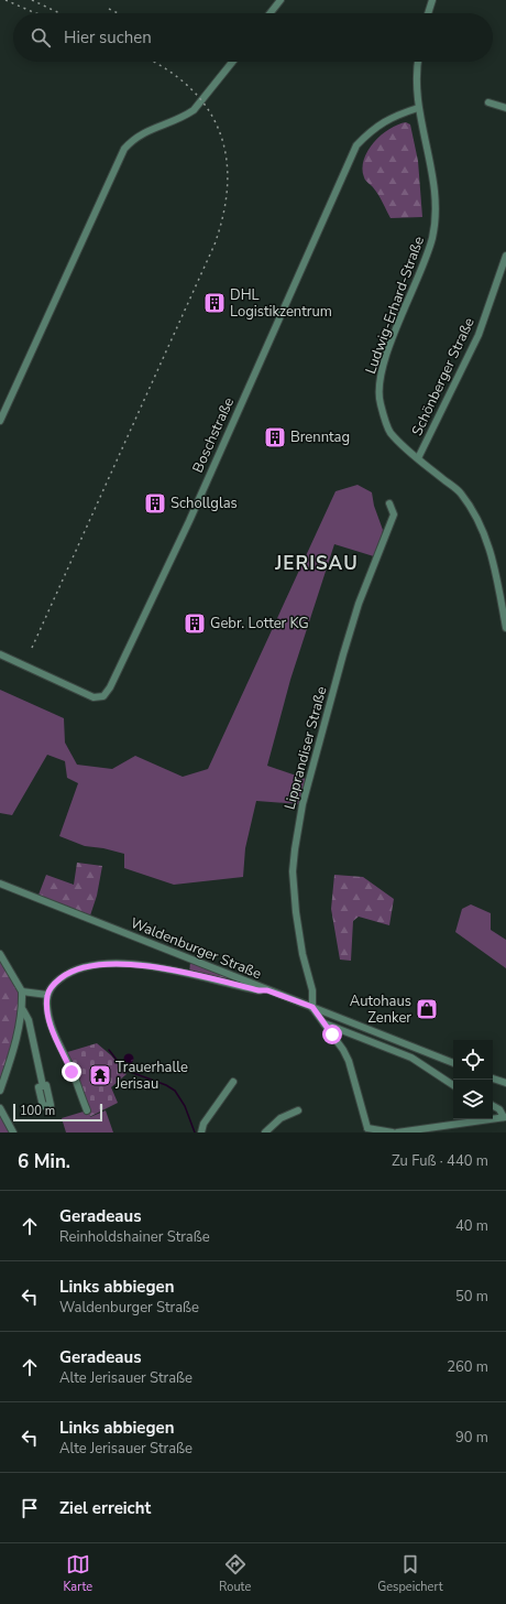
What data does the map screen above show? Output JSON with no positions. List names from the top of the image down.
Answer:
{
  "streets": {
    "street": [
      "Ludwig-Erhard-Straße",
      "Schönberger Straße",
      "Boschstraße",
      "Lipprandiser Straße",
      "Waldenburger Straße"
    ]
  },
  "crossings": [
    ["Ludwig-Erhard-Straße", "Schönberger Straße"],
    ["Ludwig-Erhard-Straße", "Boschstraße"],
    ["Lipprandiser Straße", "Waldenburger Straße"]
  ],
  "districts": ["JERISAU"],
  "places": {
    "building": [
      "DHL Logistikzentrum",
      "Brenntag",
      "Schollglas",
      "Gebr. Lotter KG"
    ],
    "shop": ["Autohaus Zenker"],
    "temple": ["Trauerhalle Jerisau"]
  },
  "scale_bar": "100 m",
  "page": {
    "search": "Hier suchen",
    "scale": "100 m",
    "heading": ["6 Min.", "Zu Fuß · 440 m"],
    "list": [
      ["Geradeaus", "Reinholdshainer Straße", "40 m"],
      ["Links abbiegen", "Waldenburger Straße", "50 m"],
      ["Geradeaus", "Alte Jerisauer Straße", "260 m"],
      ["Links abbiegen", "Alte Jerisauer Straße", "90 m"],
      "Ziel erreicht"
    ],
    "nav": ["Karte", "Route", "Gespeichert"]
  }
}
